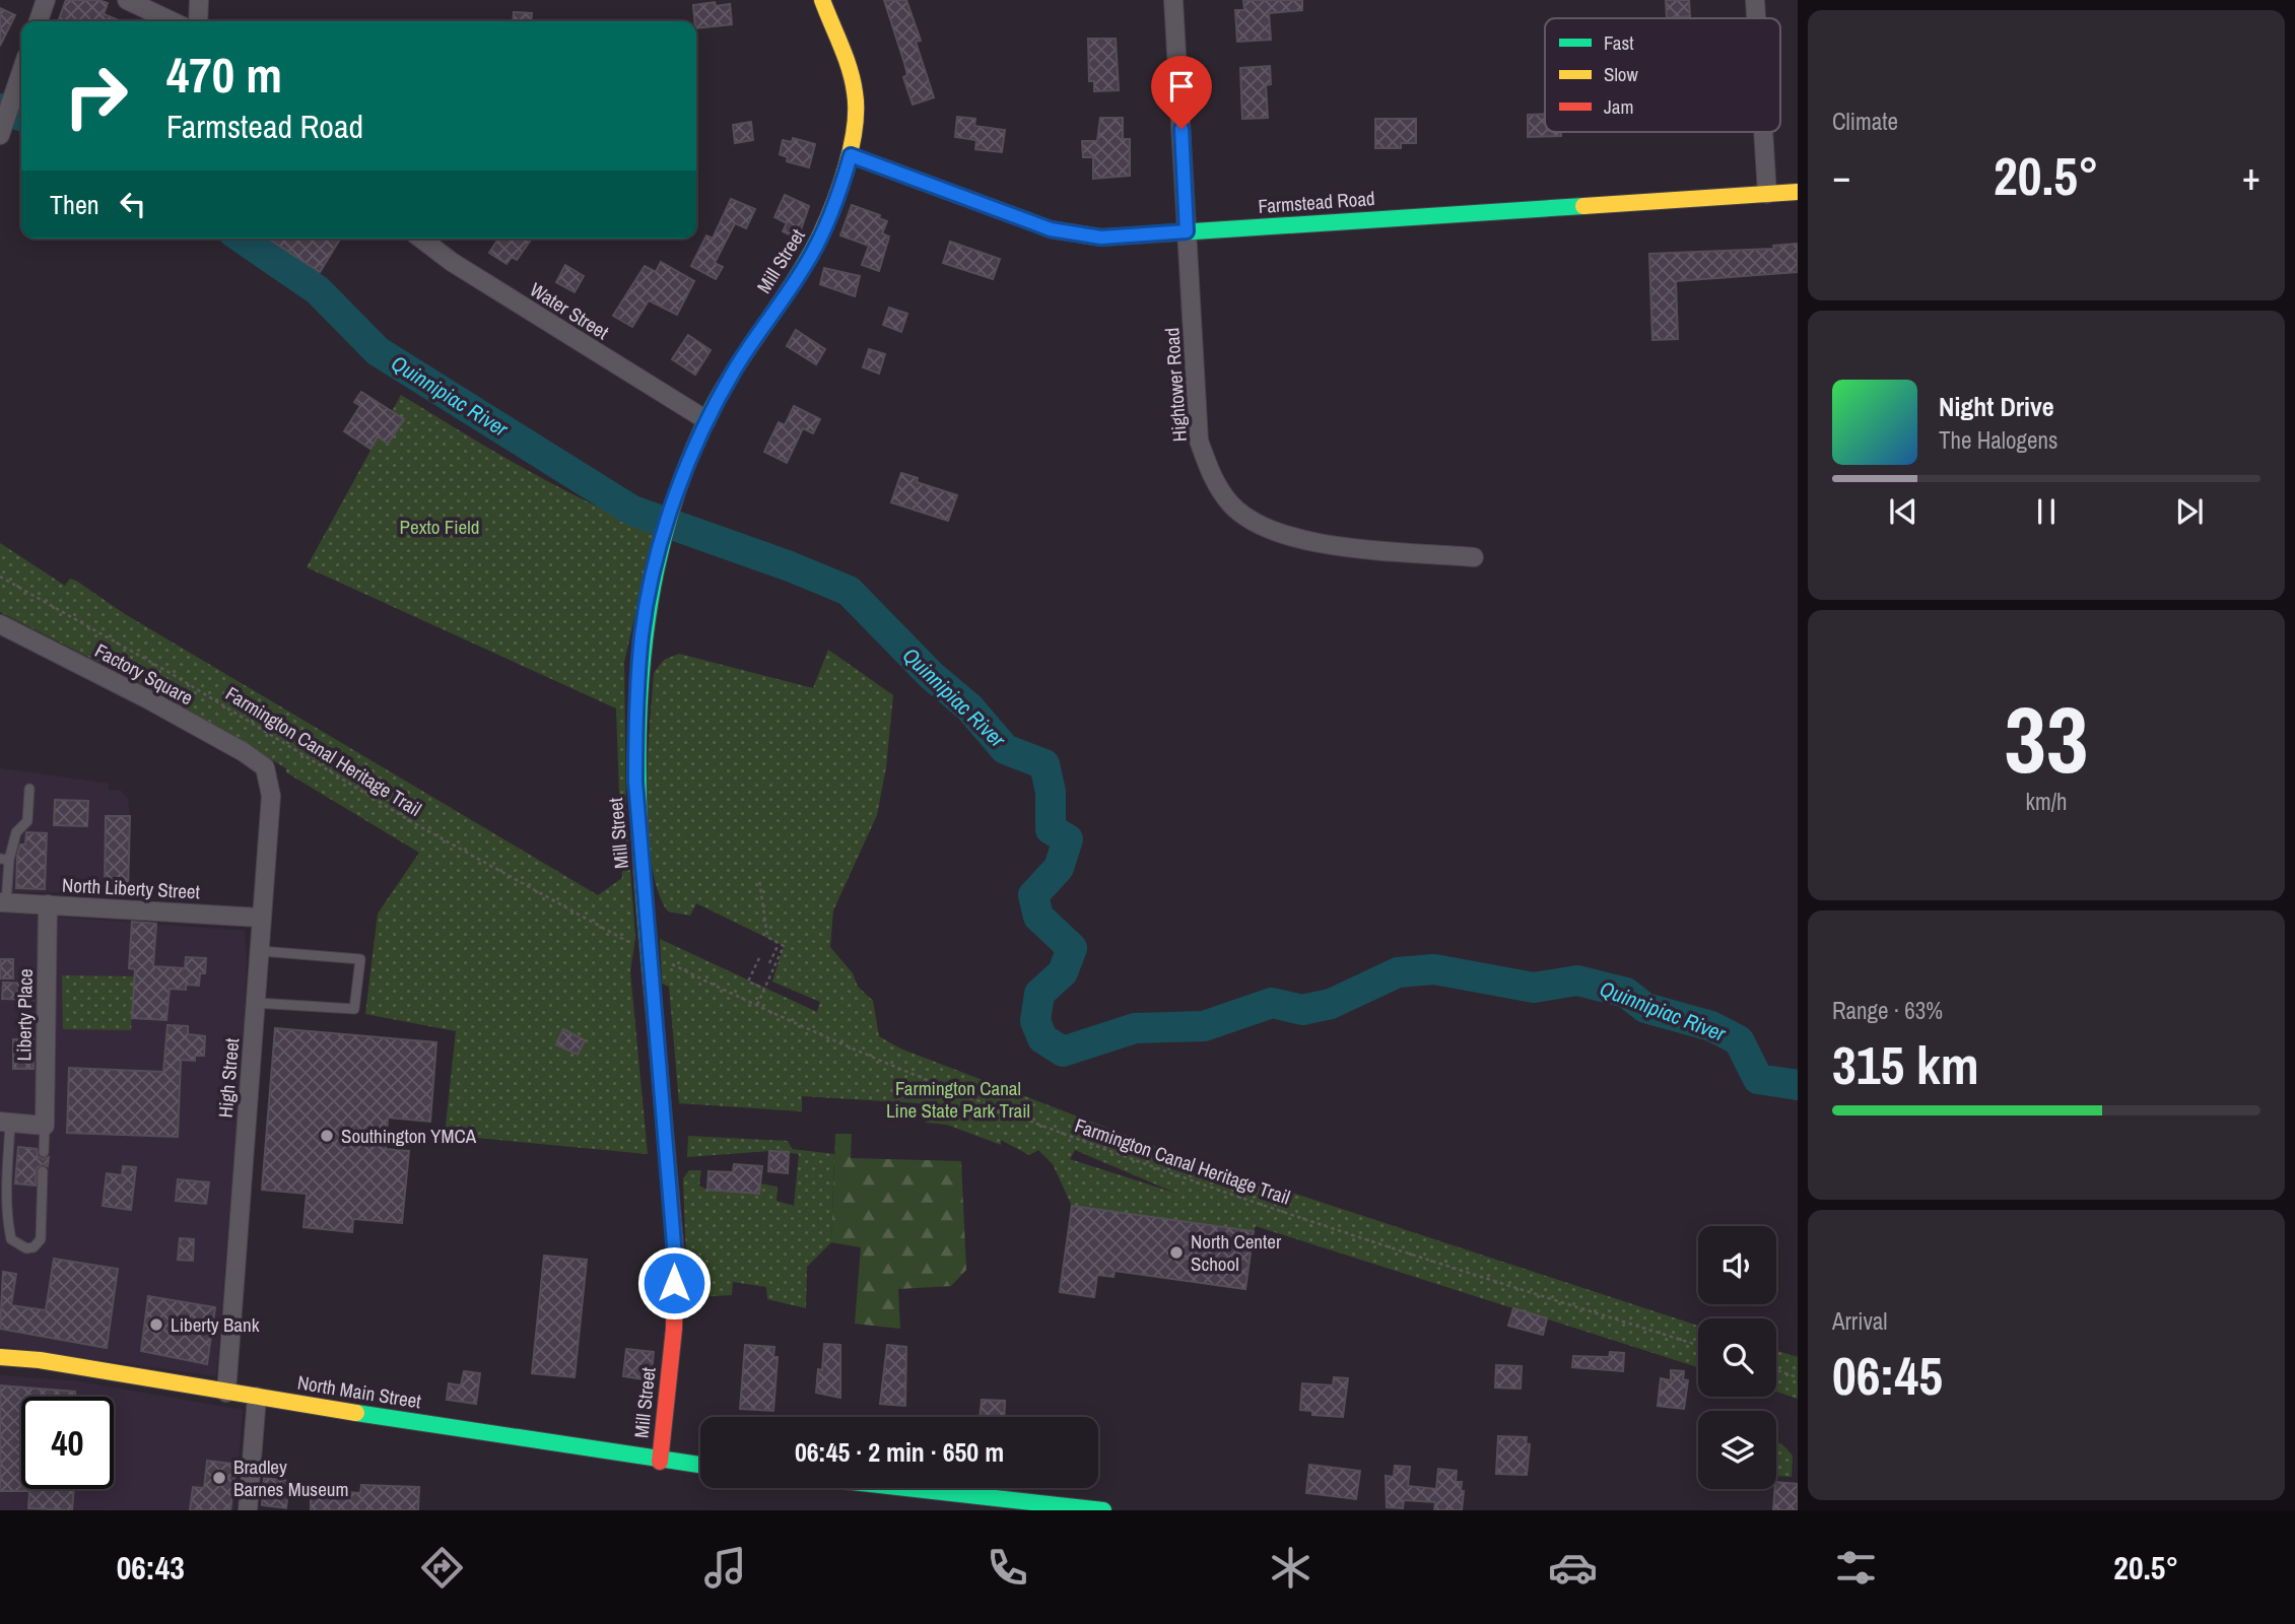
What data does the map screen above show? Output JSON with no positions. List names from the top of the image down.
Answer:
{
  "streets": {
    "main road": ["Farmstead Road", "Mill Street", "North Main Street"],
    "street": [
      "Water Street",
      "Hightower Road",
      "Factory Square",
      "North Liberty Street",
      "Liberty Place",
      "High Street"
    ],
    "path": ["Farmington Canal Heritage Trail"]
  },
  "crossings": [
    ["Farmstead Road", "Mill Street"],
    ["Farmstead Road", "Hightower Road"],
    ["Mill Street", "Water Street"],
    ["Mill Street", "North Main Street"],
    ["Factory Square", "High Street"],
    ["North Liberty Street", "Liberty Place"],
    ["North Liberty Street", "High Street"],
    ["High Street", "North Main Street"]
  ],
  "water": ["Quinnipiac River"],
  "parks": ["Pexto Field", "Farmington Canal Line State Park Trail"],
  "places": [
    "Southington YMCA",
    "North Center School",
    "Liberty Bank",
    "Bradley Barnes Museum"
  ],
  "legend": ["Fast", "Slow", "Jam"],
  "page": {
    "tile": [
      "Climate",
      ["33", "km/h"],
      ["Range · 63%", "315 km"],
      ["Arrival", "06:45"]
    ],
    "turn": ["470 m", "Farmstead Road"],
    "heat": ["−", "20.5°", "+"],
    "then": "Then",
    "song": ["Night Drive", "The Halogens"],
    "limit": "40",
    "trip": "06:45 · 2 min · 650 m",
    "tabs": ["06:43", "20.5°"]
  }
}
